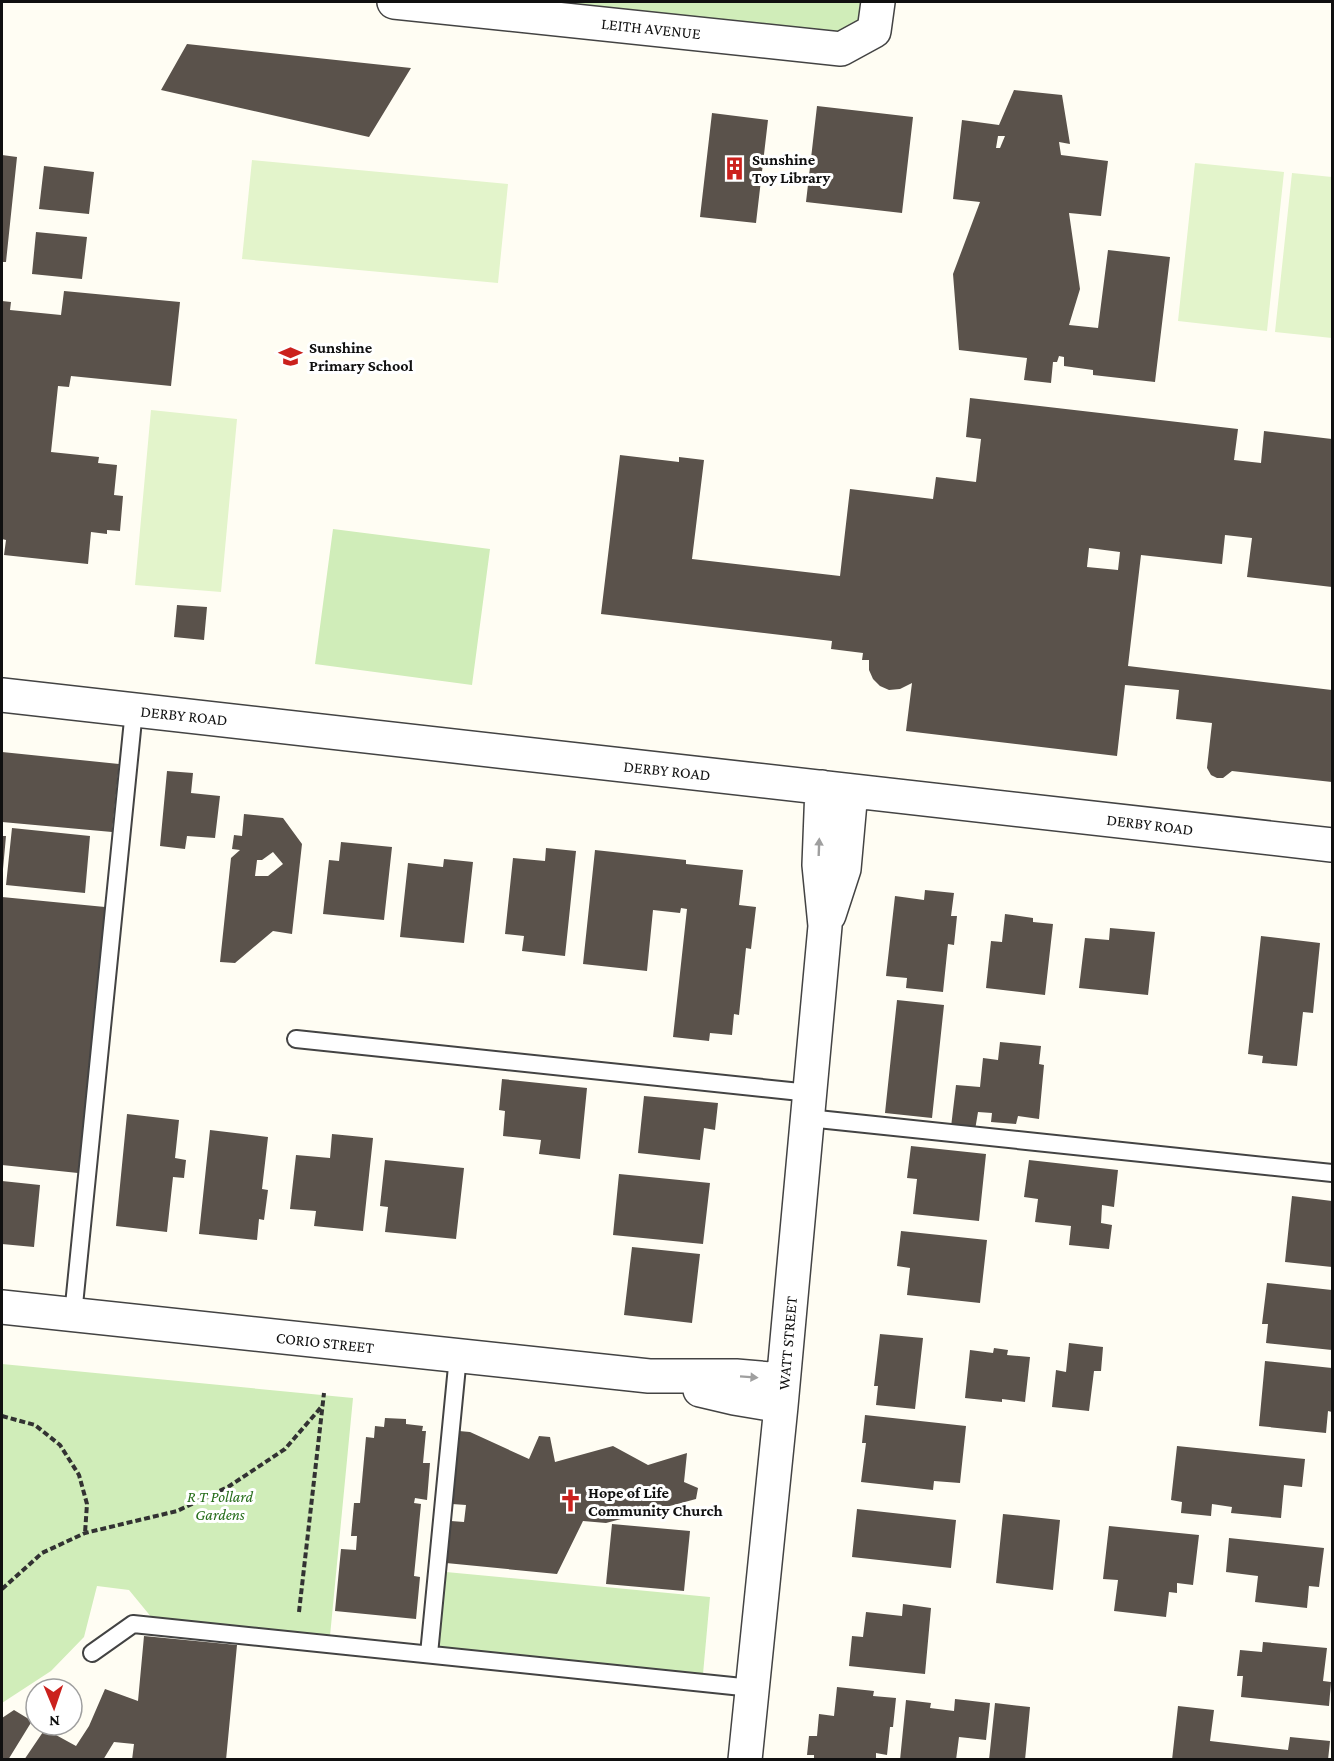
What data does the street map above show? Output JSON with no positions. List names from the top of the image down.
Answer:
{
  "streets": {
    "street": [
      "LEITH AVENUE",
      "DERBY ROAD",
      "CORIO STREET",
      "WATT STREET"
    ]
  },
  "crossings": [
    ["DERBY ROAD", "WATT STREET"],
    ["CORIO STREET", "WATT STREET"]
  ],
  "parks": ["R T Pollard Gardens"],
  "places": {
    "building": ["Sunshine Toy Library"],
    "school or university": ["Sunshine Primary School"],
    "church": ["Hope of Life Community Church"]
  },
  "north": "bottom"
}
